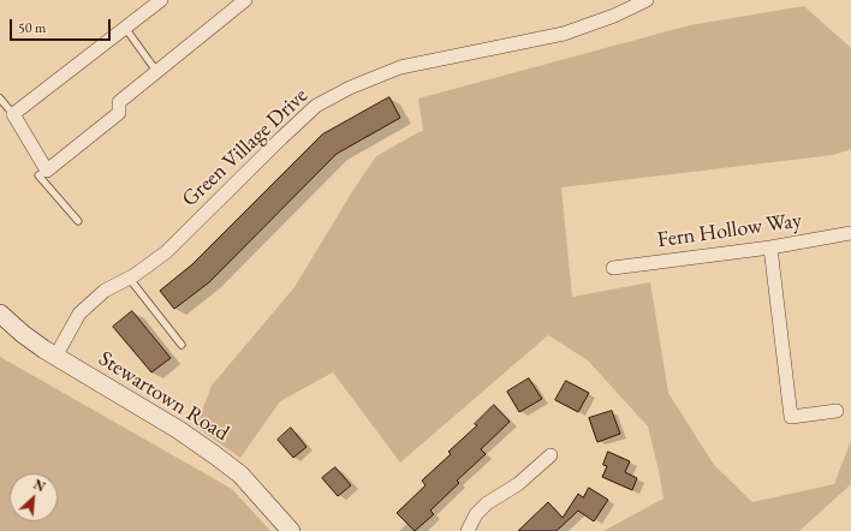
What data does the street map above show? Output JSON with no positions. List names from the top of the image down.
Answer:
{
  "streets": {
    "street": ["Green Village Drive", "Fern Hollow Way", "Stewartown Road"]
  },
  "crossings": [
    ["Green Village Drive", "Stewartown Road"]
  ],
  "scale_bar": "50 m",
  "north": "top right"
}
